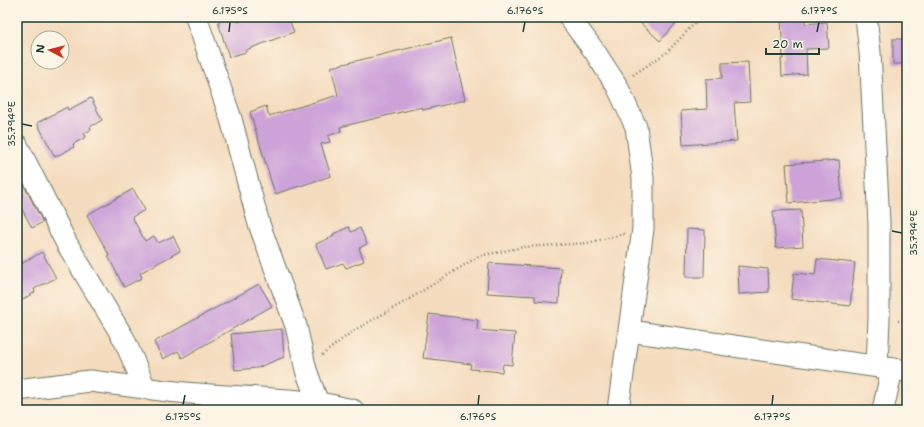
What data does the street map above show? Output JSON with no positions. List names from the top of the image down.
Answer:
{
  "scale_bar": "20 m",
  "north": "left",
  "coordinates": [
    "6.175°S",
    "6.176°S",
    "6.177°S",
    "35.794°E"
  ]
}
